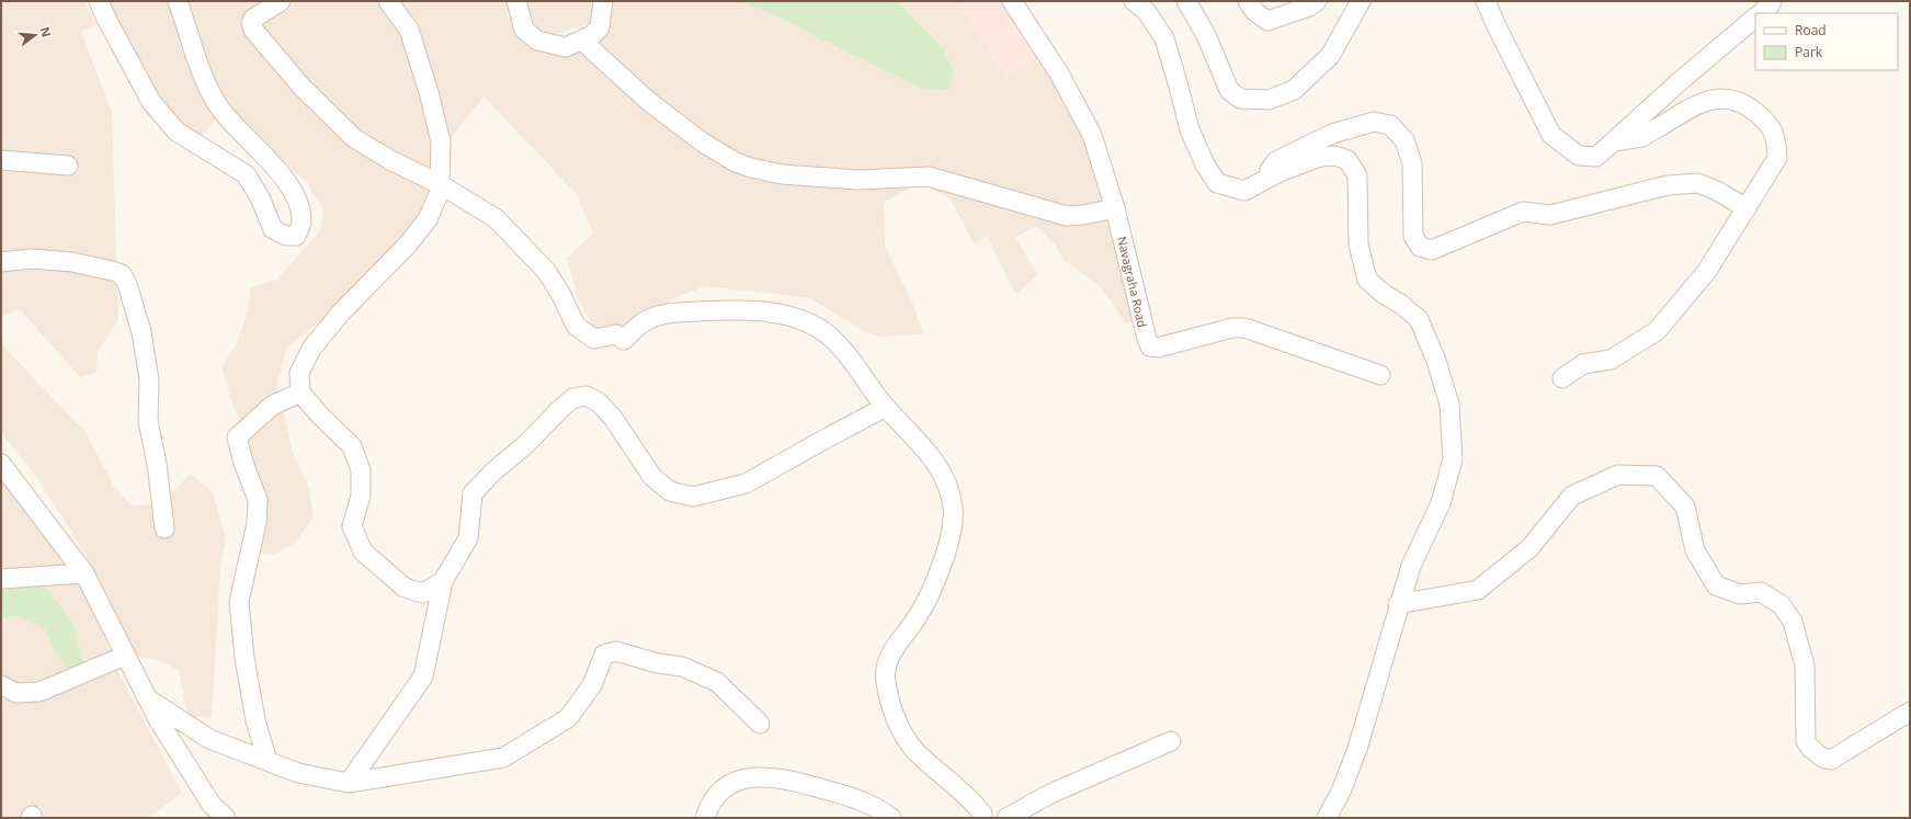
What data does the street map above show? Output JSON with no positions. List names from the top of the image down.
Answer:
{
  "streets": {
    "street": ["Navagraha Road"]
  },
  "legend": ["Road", "Park"],
  "north": "right"
}
